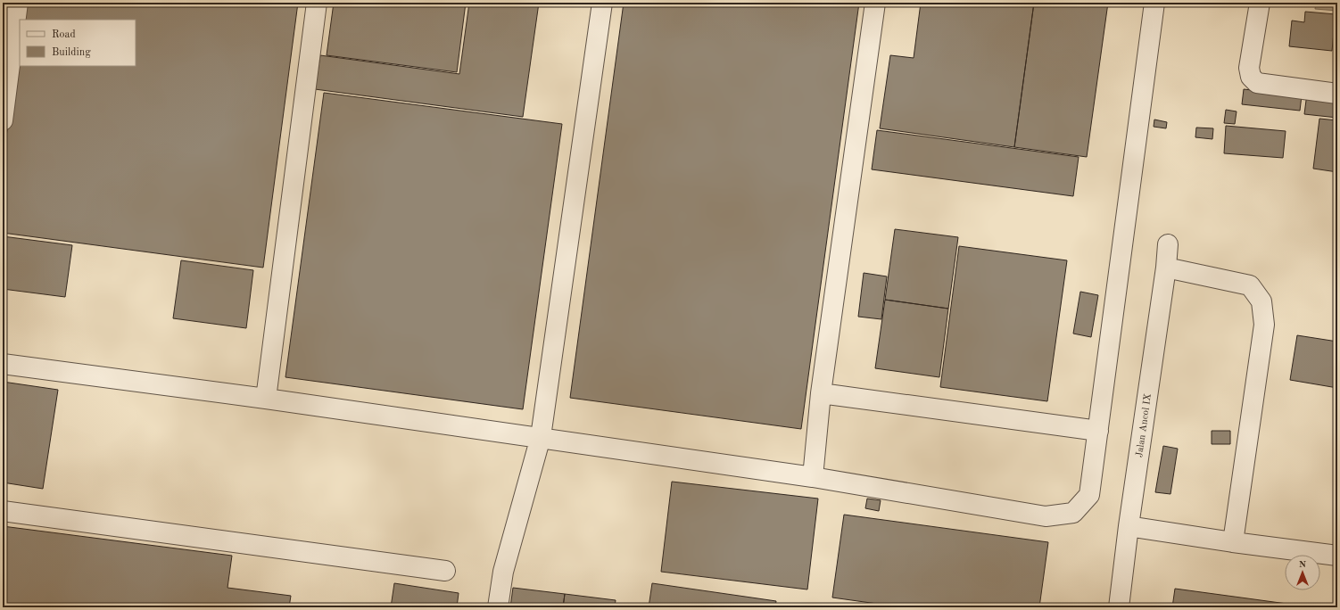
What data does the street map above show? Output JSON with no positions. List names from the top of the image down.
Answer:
{
  "streets": {
    "street": ["Jalan Ancol IX"]
  },
  "legend": ["Road", "Building"],
  "north": "top"
}
